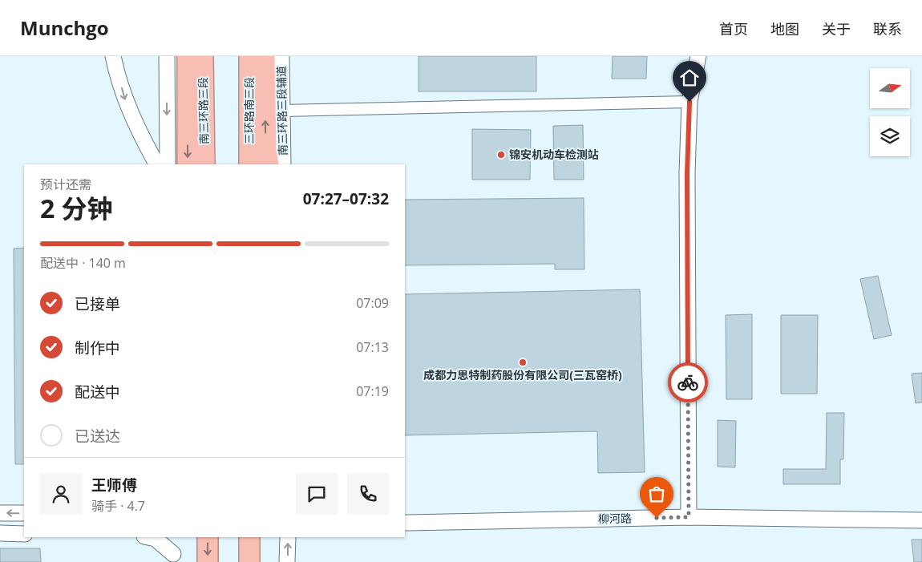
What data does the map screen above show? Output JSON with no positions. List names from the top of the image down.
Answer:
{
  "streets": {
    "highway": ["南三环路三段", "三环路南三段"],
    "main road": ["南三环路三段辅道", "柳河路"]
  },
  "places": ["锦安机动车检测站", "成都力思特制药股份有限公司(三瓦窑桥)"],
  "north": "right",
  "page": {
    "header": "Munchgo",
    "nav": [
      "首页",
      "地图",
      "关于",
      "联系"
    ],
    "heading": ["2 分钟", "预计还需", "07:27–07:32"],
    "panel": ["王师傅", "骑手 · 4.7"],
    "bar": "配送中 · 140 m",
    "list": [
      ["已接单", "07:09"],
      ["制作中", "07:13"],
      ["配送中", "07:19"],
      "已送达"
    ]
  }
}
